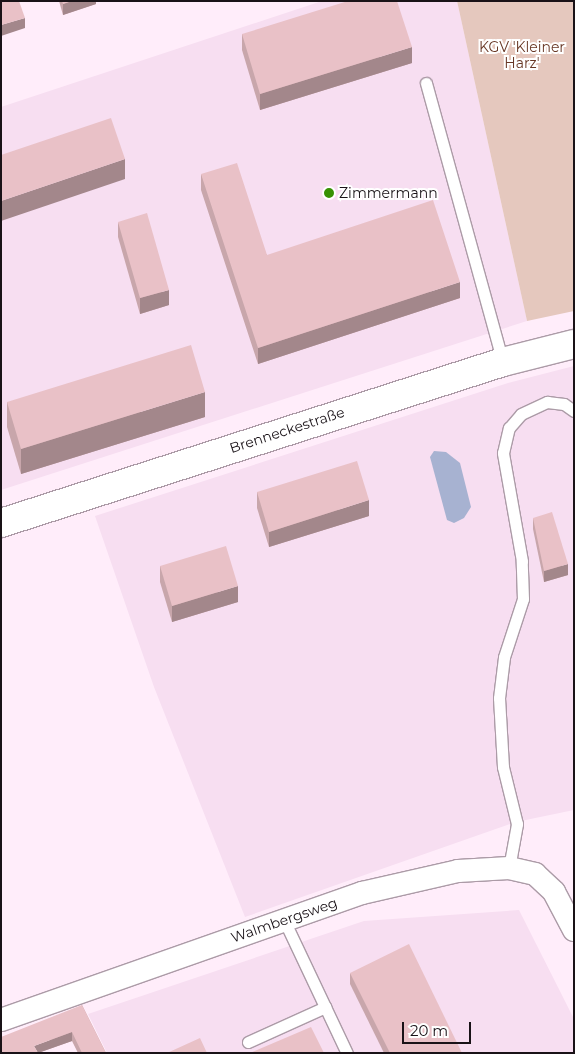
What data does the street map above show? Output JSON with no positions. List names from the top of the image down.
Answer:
{
  "streets": {
    "main road": ["Brenneckestraße"],
    "street": ["Walmbergsweg"]
  },
  "parks": ["KGV 'Kleiner Harz'"],
  "places": ["Zimmermann"],
  "scale_bar": "20 m"
}
